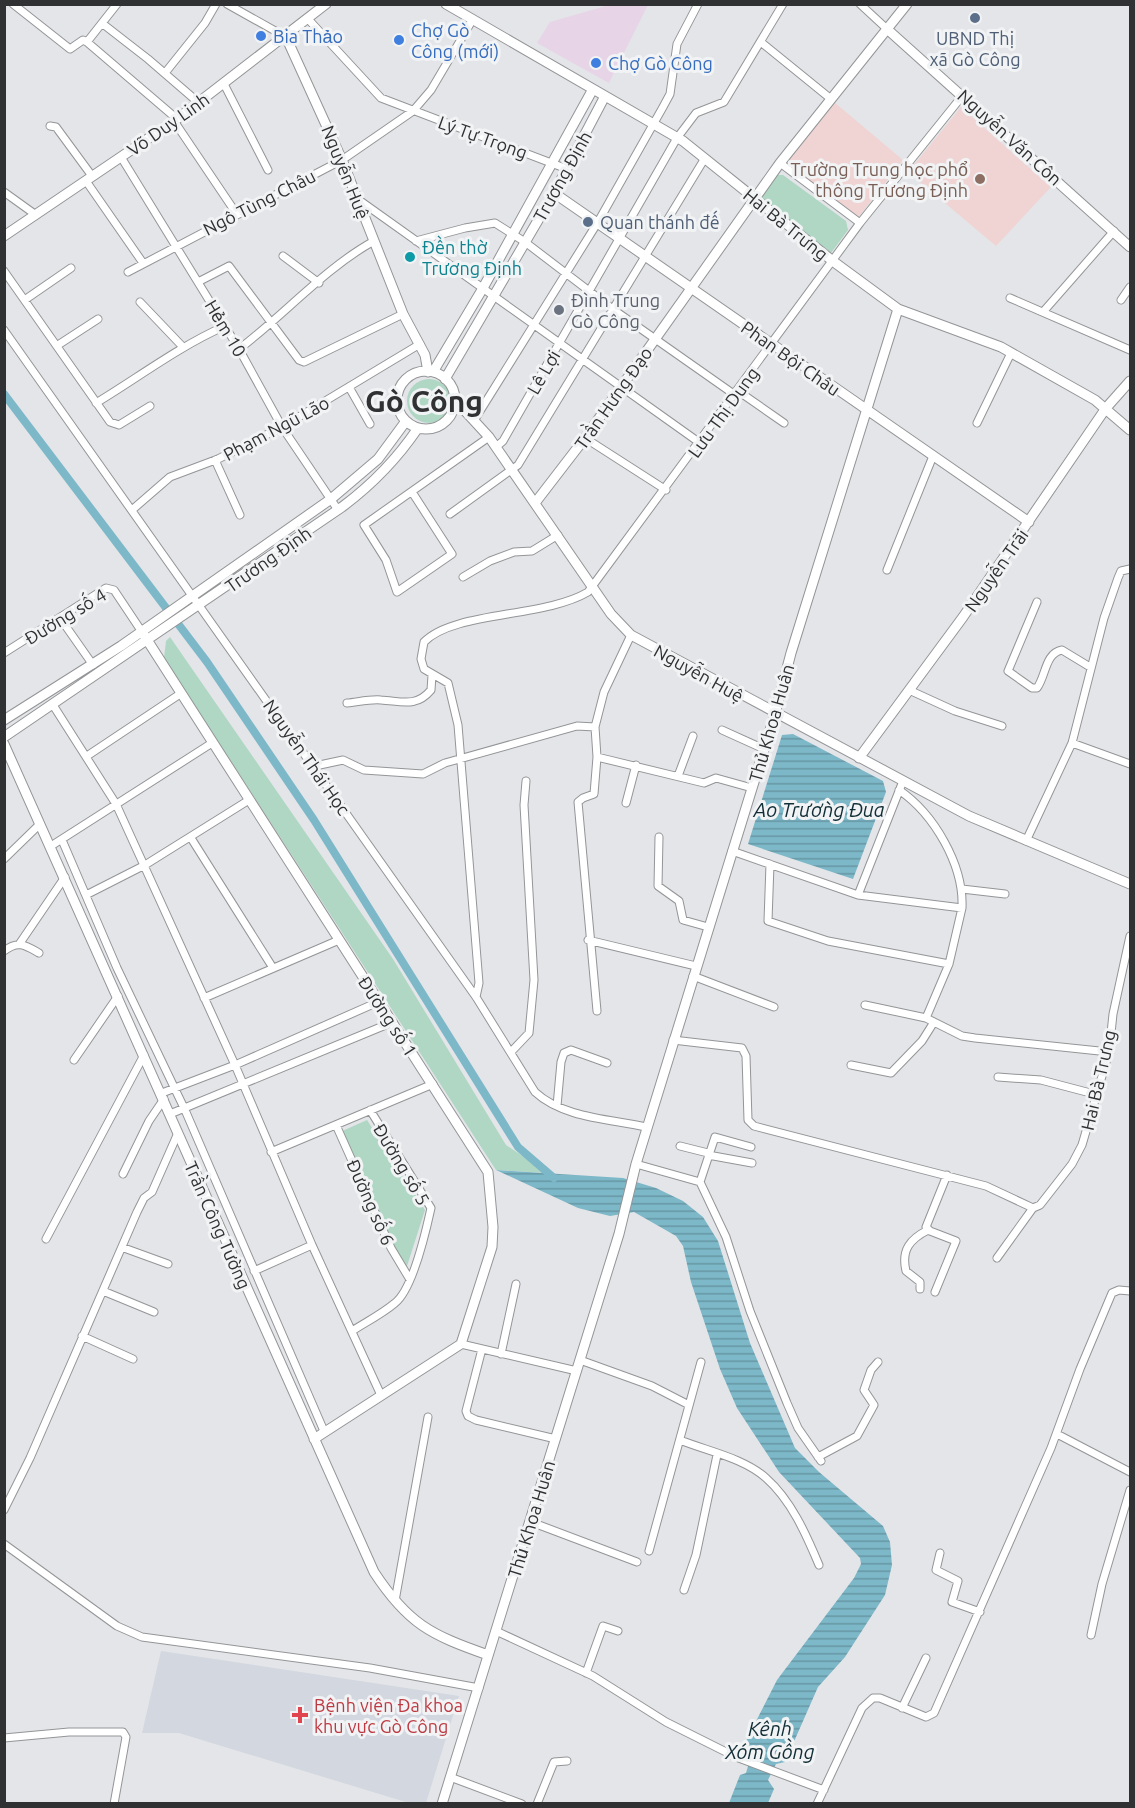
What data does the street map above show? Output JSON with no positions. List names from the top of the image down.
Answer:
{
  "streets": {
    "main road": [
      "Võ Duy Linh",
      "Nguyễn Văn Côn",
      "Nguyễn Huệ",
      "Trương Định",
      "Hai Bà Trưng",
      "Phan Bội Châu",
      "Trần Hưng Đạo",
      "Nguyễn Trãi",
      "Thủ Khoa Huân",
      "Đường số 1",
      "Trần Công Tường"
    ],
    "street": [
      "Lý Tự Trọng",
      "Ngô Tùng Châu",
      "Hẻm 10",
      "Lê Lợi",
      "Lưu Thị Dung",
      "Phạm Ngũ Lão",
      "Đường số 4",
      "Nguyễn Thái Học",
      "Đường số 5",
      "Đường số 6"
    ]
  },
  "crossings": [
    ["Võ Duy Linh", "Lý Tự Trọng"],
    ["Võ Duy Linh", "Nguyễn Huệ"],
    ["Võ Duy Linh", "Hẻm 10"],
    ["Lý Tự Trọng", "Nguyễn Huệ"],
    ["Lý Tự Trọng", "Trương Định"],
    ["Lý Tự Trọng", "Ngô Tùng Châu"],
    ["Lý Tự Trọng", "Hai Bà Trưng"],
    ["Nguyễn Văn Côn", "Trần Hưng Đạo"],
    ["Nguyễn Văn Côn", "Lưu Thị Dung"],
    ["Nguyễn Huệ", "Trương Định"],
    ["Nguyễn Huệ", "Ngô Tùng Châu"],
    ["Nguyễn Huệ", "Lê Lợi"],
    ["Nguyễn Huệ", "Trần Hưng Đạo"],
    ["Nguyễn Huệ", "Lưu Thị Dung"],
    ["Nguyễn Huệ", "Phạm Ngũ Lão"],
    ["Nguyễn Huệ", "Nguyễn Trãi"],
    ["Nguyễn Huệ", "Thủ Khoa Huân"],
    ["Trương Định", "Hai Bà Trưng"],
    ["Trương Định", "Hẻm 10"],
    ["Trương Định", "Phan Bội Châu"],
    ["Trương Định", "Đường số 4"],
    ["Trương Định", "Nguyễn Thái Học"],
    ["Trương Định", "Đường số 1"],
    ["Ngô Tùng Châu", "Hẻm 10"],
    ["Hai Bà Trưng", "Lê Lợi"],
    ["Hai Bà Trưng", "Trần Hưng Đạo"],
    ["Hai Bà Trưng", "Lưu Thị Dung"],
    ["Hai Bà Trưng", "Nguyễn Trãi"],
    ["Hai Bà Trưng", "Thủ Khoa Huân"],
    ["Hẻm 10", "Phạm Ngũ Lão"],
    ["Phan Bội Châu", "Lê Lợi"],
    ["Phan Bội Châu", "Trần Hưng Đạo"],
    ["Phan Bội Châu", "Lưu Thị Dung"],
    ["Phan Bội Châu", "Nguyễn Trãi"],
    ["Phan Bội Châu", "Thủ Khoa Huân"],
    ["Phạm Ngũ Lão", "Nguyễn Thái Học"],
    ["Đường số 4", "Đường số 1"],
    ["Thủ Khoa Huân", "Nguyễn Thái Học"],
    ["Thủ Khoa Huân", "Trần Công Tường"],
    ["Đường số 5", "Đường số 6"]
  ],
  "districts": ["Gò Công"],
  "water": ["Ao Trường Đua", "Kênh Xóm Gồng"],
  "places": {
    "other": [
      "UBND Thị xã Gò Công",
      "Bia Thảo",
      "Chợ Gò Công (mới)",
      "Chợ Gò Công",
      "Trường Trung học phổ thông Trương Định",
      "Quan thánh đế",
      "Đền thờ Trương Định",
      "Đình Trung Gò Công"
    ],
    "health": ["Bệnh viện Đa khoa khu vực Gò Công"]
  }
}
